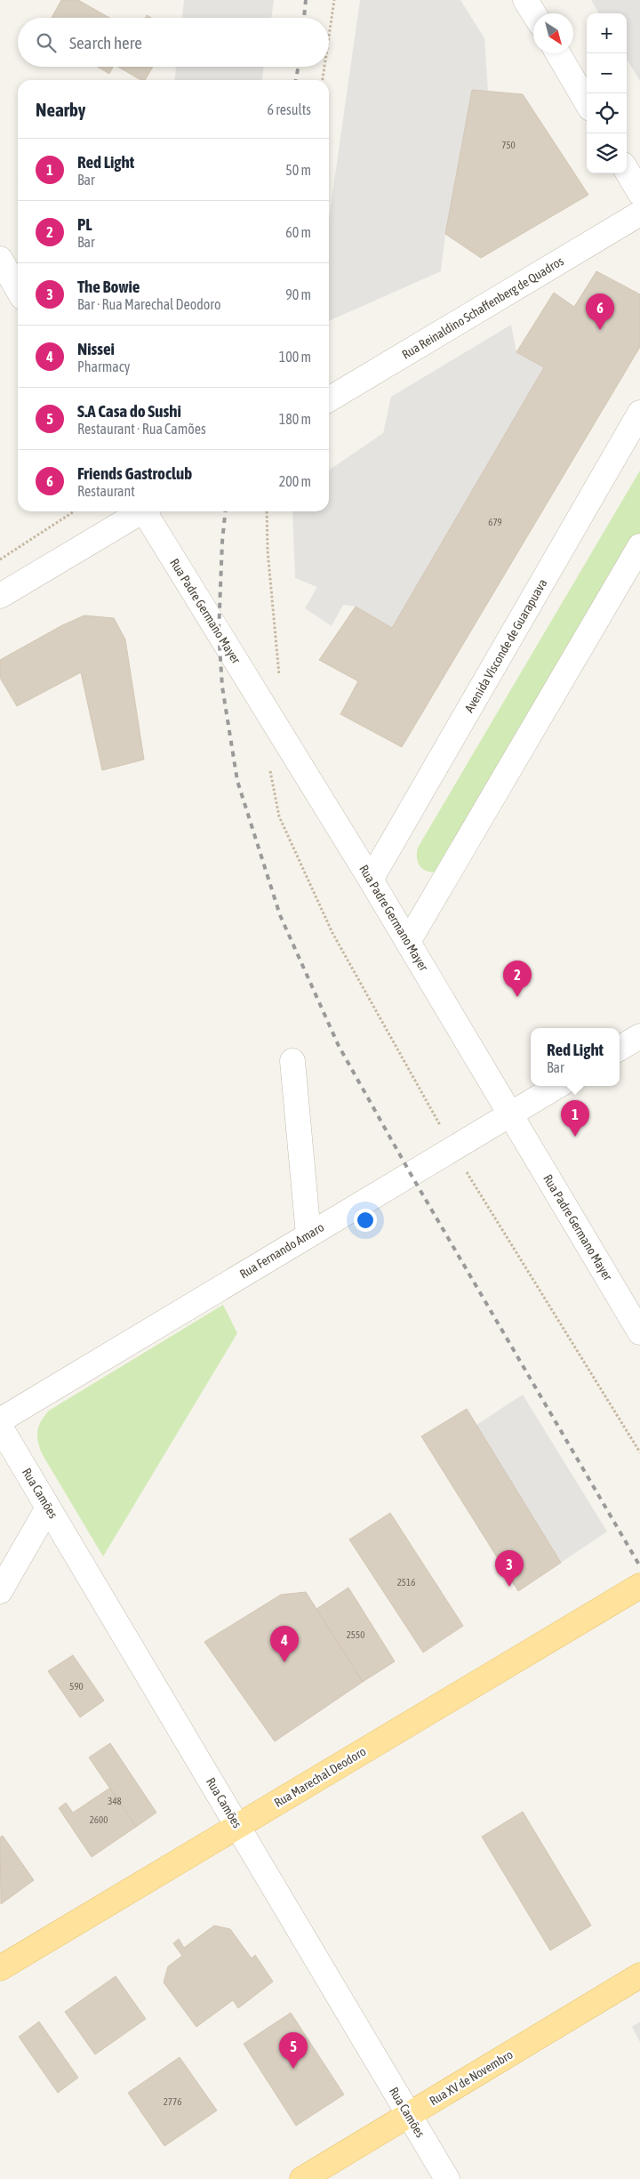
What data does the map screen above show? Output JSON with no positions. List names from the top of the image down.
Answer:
{
  "streets": {
    "main road": ["Rua Marechal Deodoro", "Rua XV de Novembro"],
    "street": [
      "Rua Reinaldino Schaffenberg de Quadros",
      "Rua Padre Germano Mayer",
      "Avenida Visconde de Guarapuava",
      "Rua Fernando Amaro",
      "Rua Camões"
    ]
  },
  "crossings": [
    ["Rua Padre Germano Mayer", "Avenida Visconde de Guarapuava"],
    ["Rua Padre Germano Mayer", "Rua Fernando Amaro"],
    ["Rua Camões", "Rua Marechal Deodoro"],
    ["Rua Camões", "Rua XV de Novembro"]
  ],
  "house_numbers": [
    "750",
    "679",
    "2516",
    "2550",
    "590",
    "348",
    "2600",
    "2776"
  ],
  "north": "bottom right",
  "page": {
    "map_buttons": ["+", "−"],
    "search": "Search here",
    "heading": ["Nearby", "6 results"],
    "list": [
      {
        "mark": "1",
        "name": "Red Light",
        "note": "Bar",
        "value": "50 m"
      },
      {
        "mark": "2",
        "name": "PL",
        "note": "Bar",
        "value": "60 m"
      },
      {
        "mark": "3",
        "name": "The Bowie",
        "note": "Bar · Rua Marechal Deodoro",
        "value": "90 m"
      },
      {
        "mark": "4",
        "name": "Nissei",
        "note": "Pharmacy",
        "value": "100 m"
      },
      {
        "mark": "5",
        "name": "S.A Casa do Sushi",
        "note": "Restaurant · Rua Camões",
        "value": "180 m"
      },
      {
        "mark": "6",
        "name": "Friends Gastroclub",
        "note": "Restaurant",
        "value": "200 m"
      }
    ],
    "pins": [
      "6",
      "2",
      "1",
      "3",
      "4",
      "5"
    ],
    "popup": ["Red Light", "Bar"]
  }
}
